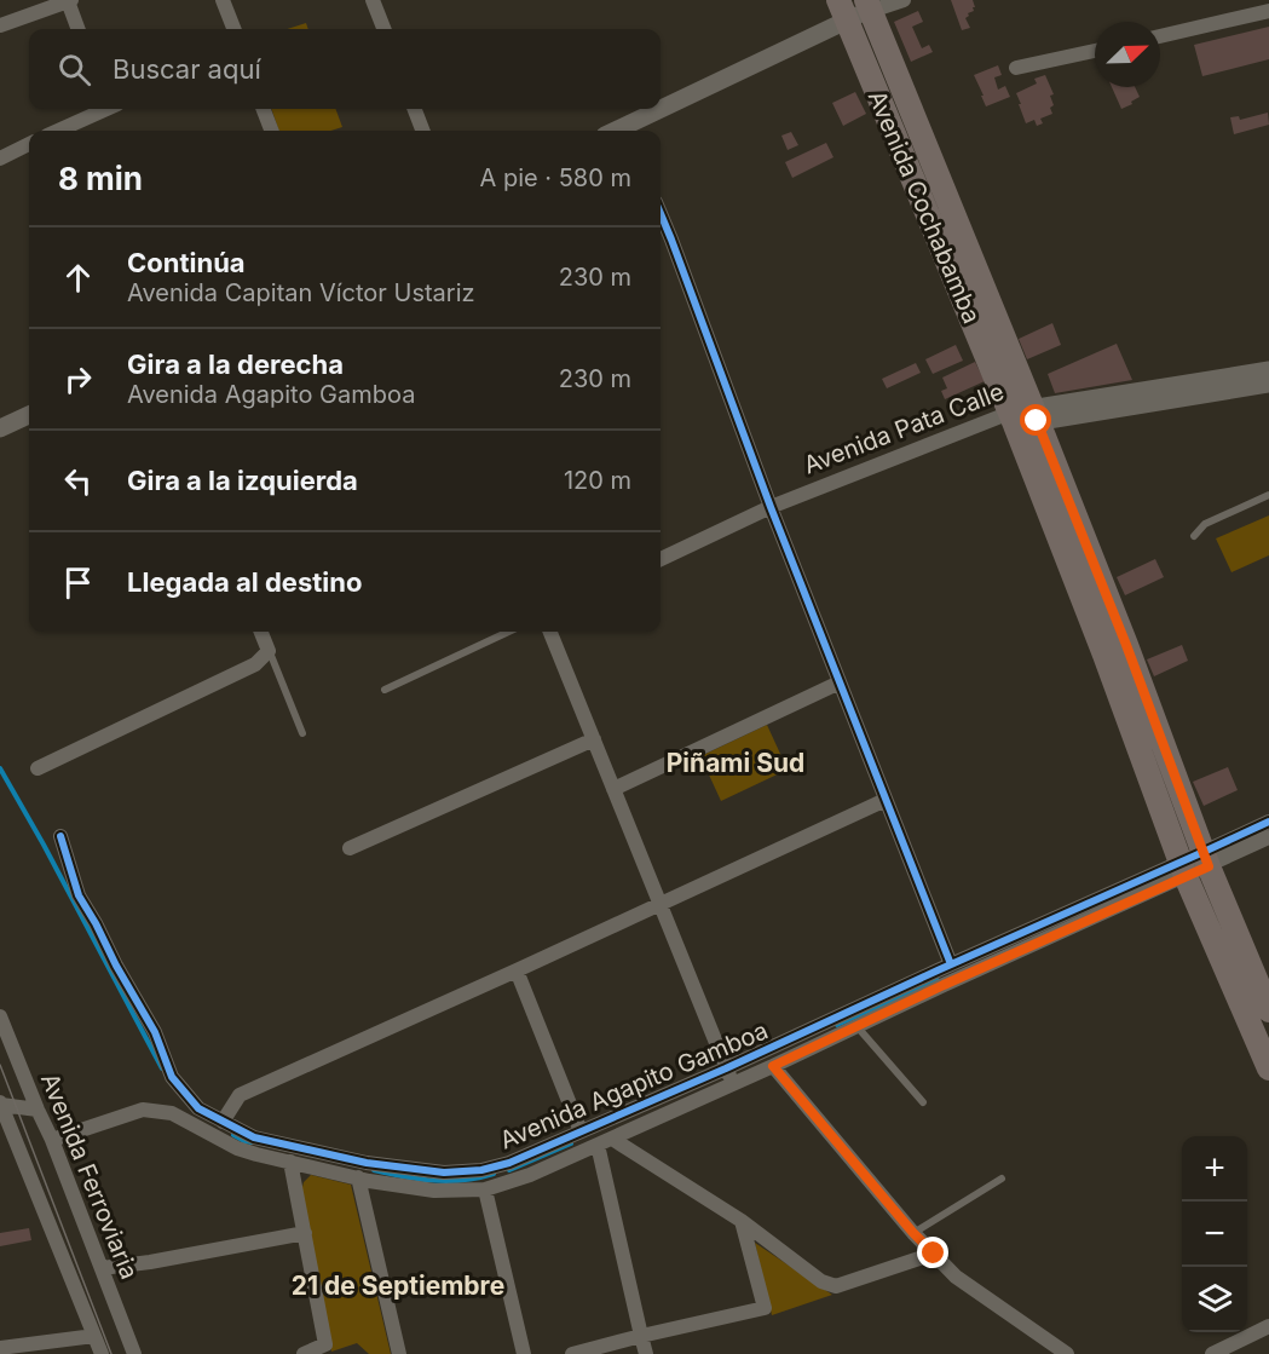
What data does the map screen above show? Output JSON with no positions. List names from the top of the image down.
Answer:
{
  "streets": {
    "main road": ["Avenida Cochabamba"],
    "street": ["Avenida Pata Calle", "Avenida Agapito Gamboa", "Avenida Ferroviaria"]
  },
  "crossings": [
    ["Avenida Cochabamba", "Avenida Pata Calle"],
    ["Avenida Agapito Gamboa", "Avenida Ferroviaria"]
  ],
  "districts": ["Piñami Sud", "21 de Septiembre"],
  "north": "top right",
  "page": {
    "search": "Buscar aquí",
    "heading": ["8 min", "A pie · 580 m"],
    "list": [
      ["Continúa", "Avenida Capitan Víctor Ustariz", "230 m"],
      ["Gira a la derecha", "Avenida Agapito Gamboa", "230 m"],
      ["Gira a la izquierda", "120 m"],
      "Llegada al destino"
    ],
    "map_buttons": ["+", "−"]
  }
}
